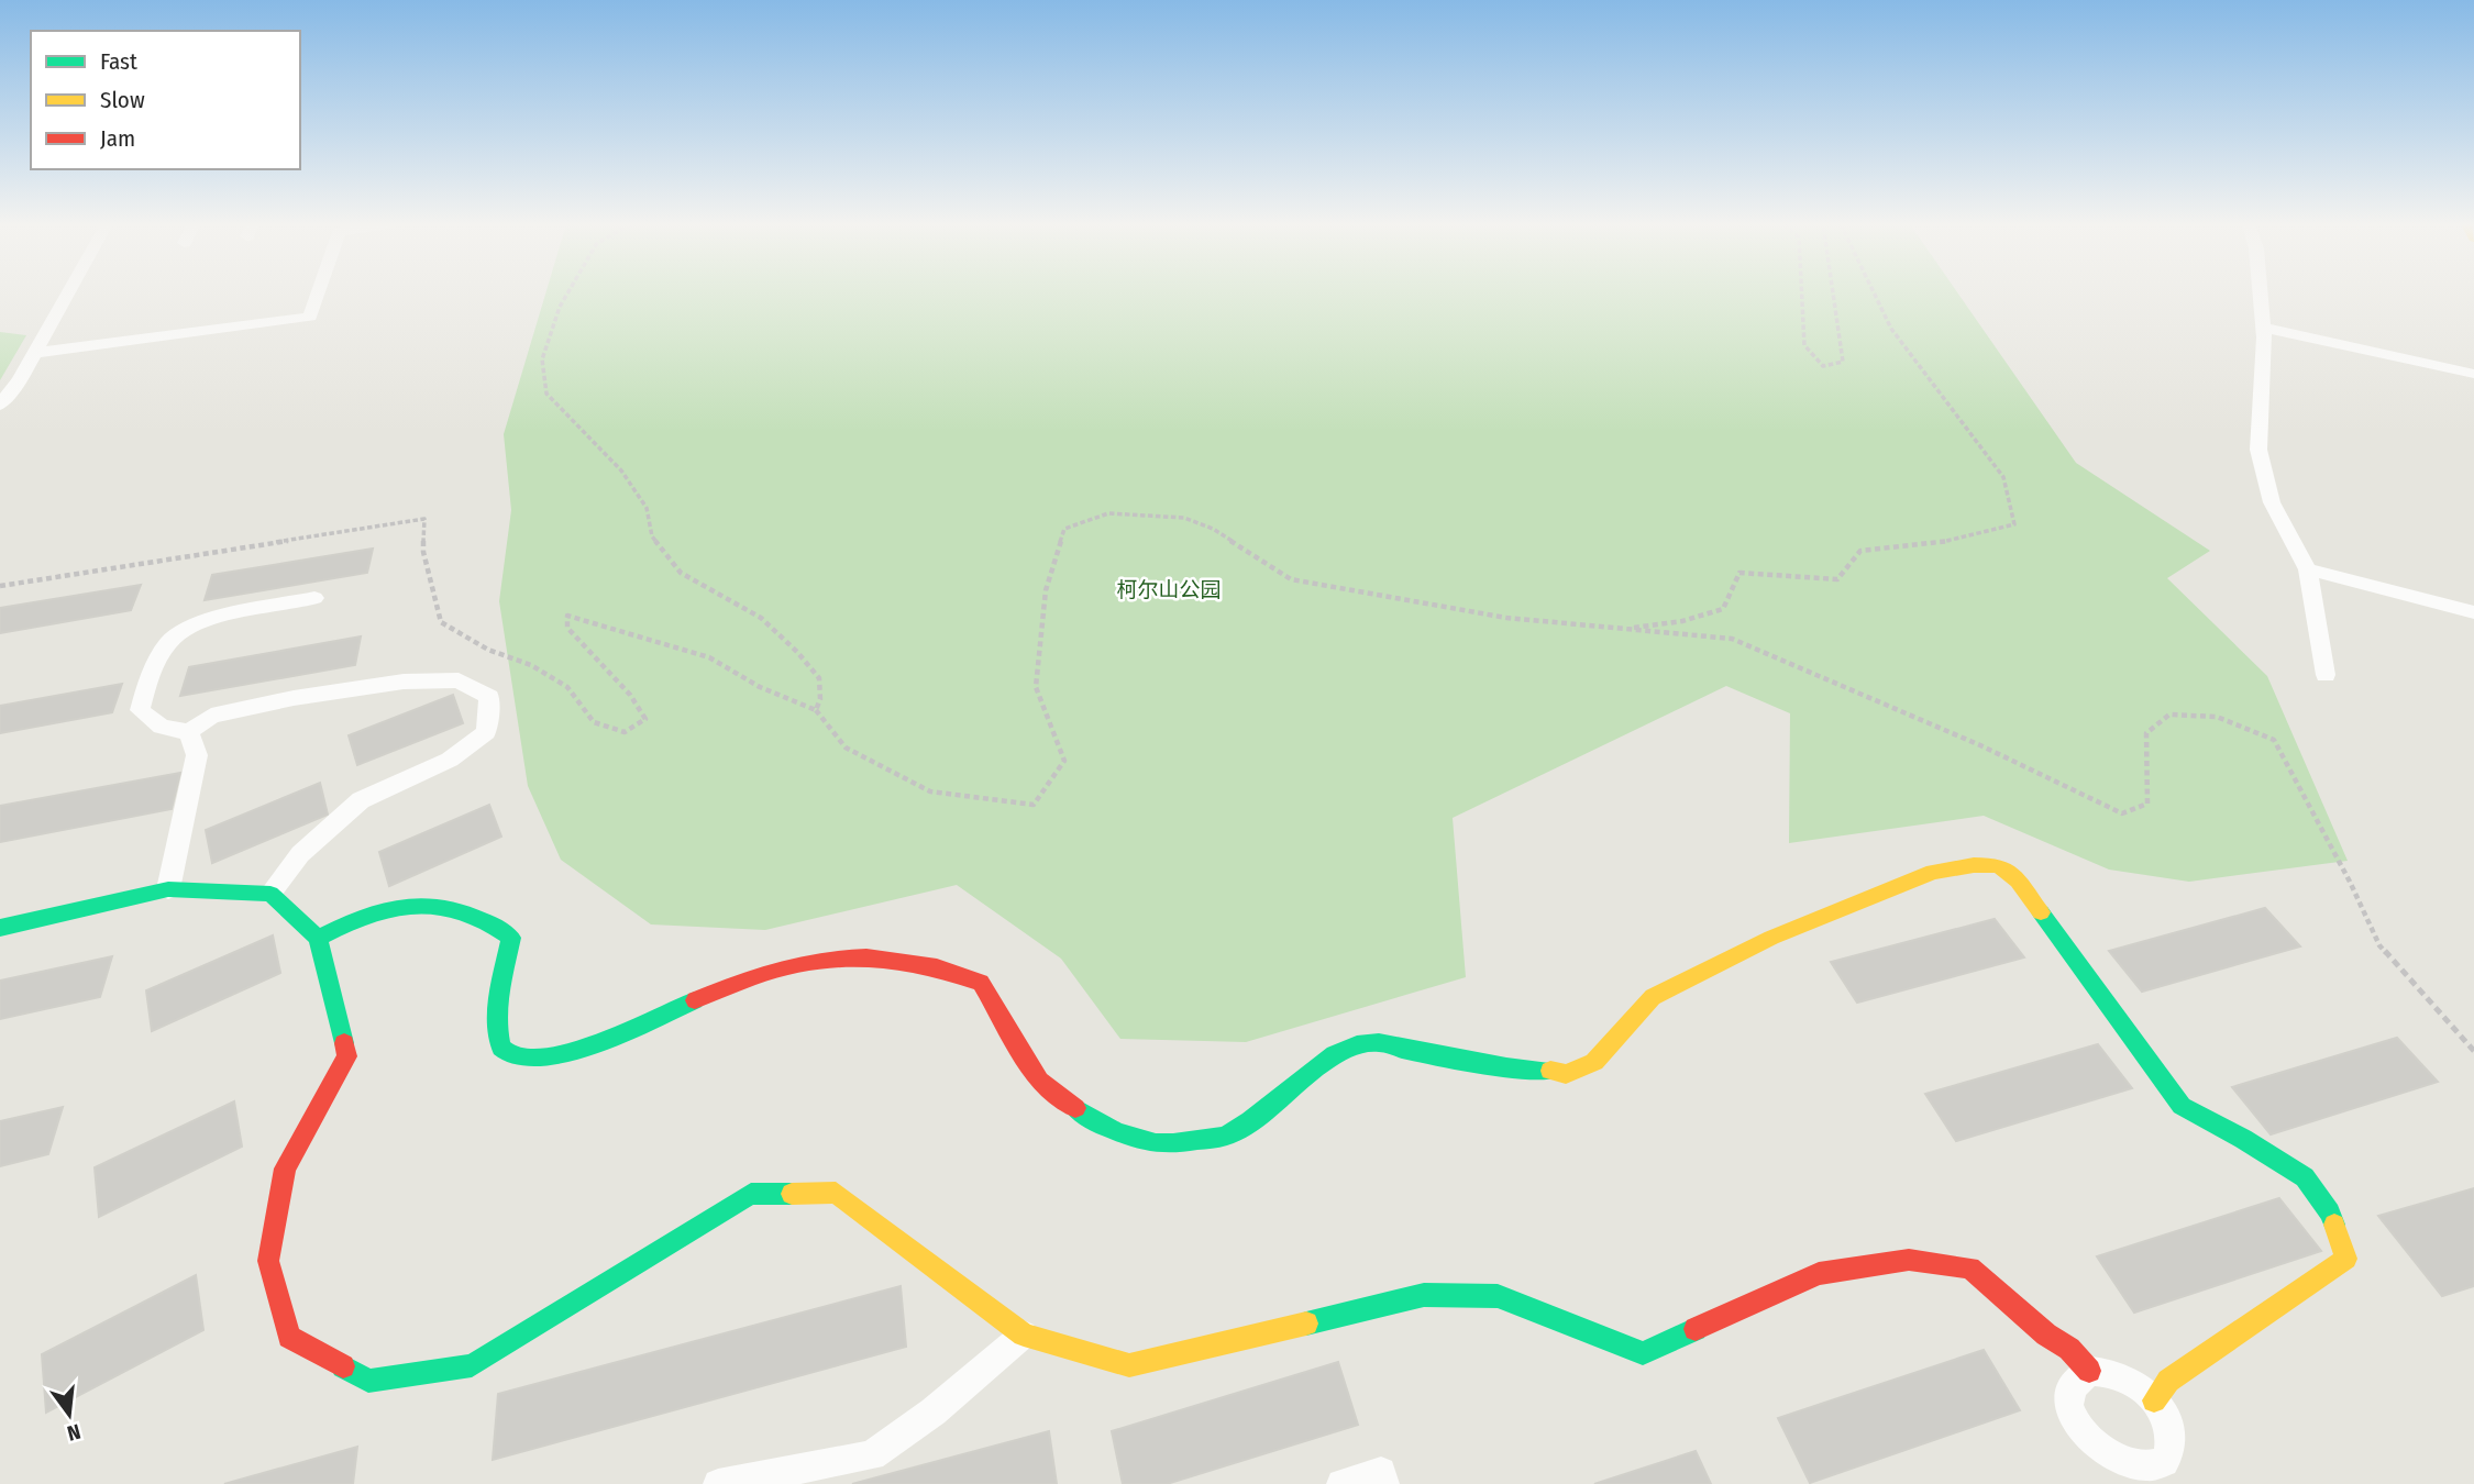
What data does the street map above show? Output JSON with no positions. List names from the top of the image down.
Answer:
{
  "parks": ["柯尔山公园"],
  "legend": ["Fast", "Slow", "Jam"],
  "north": "bottom"
}
